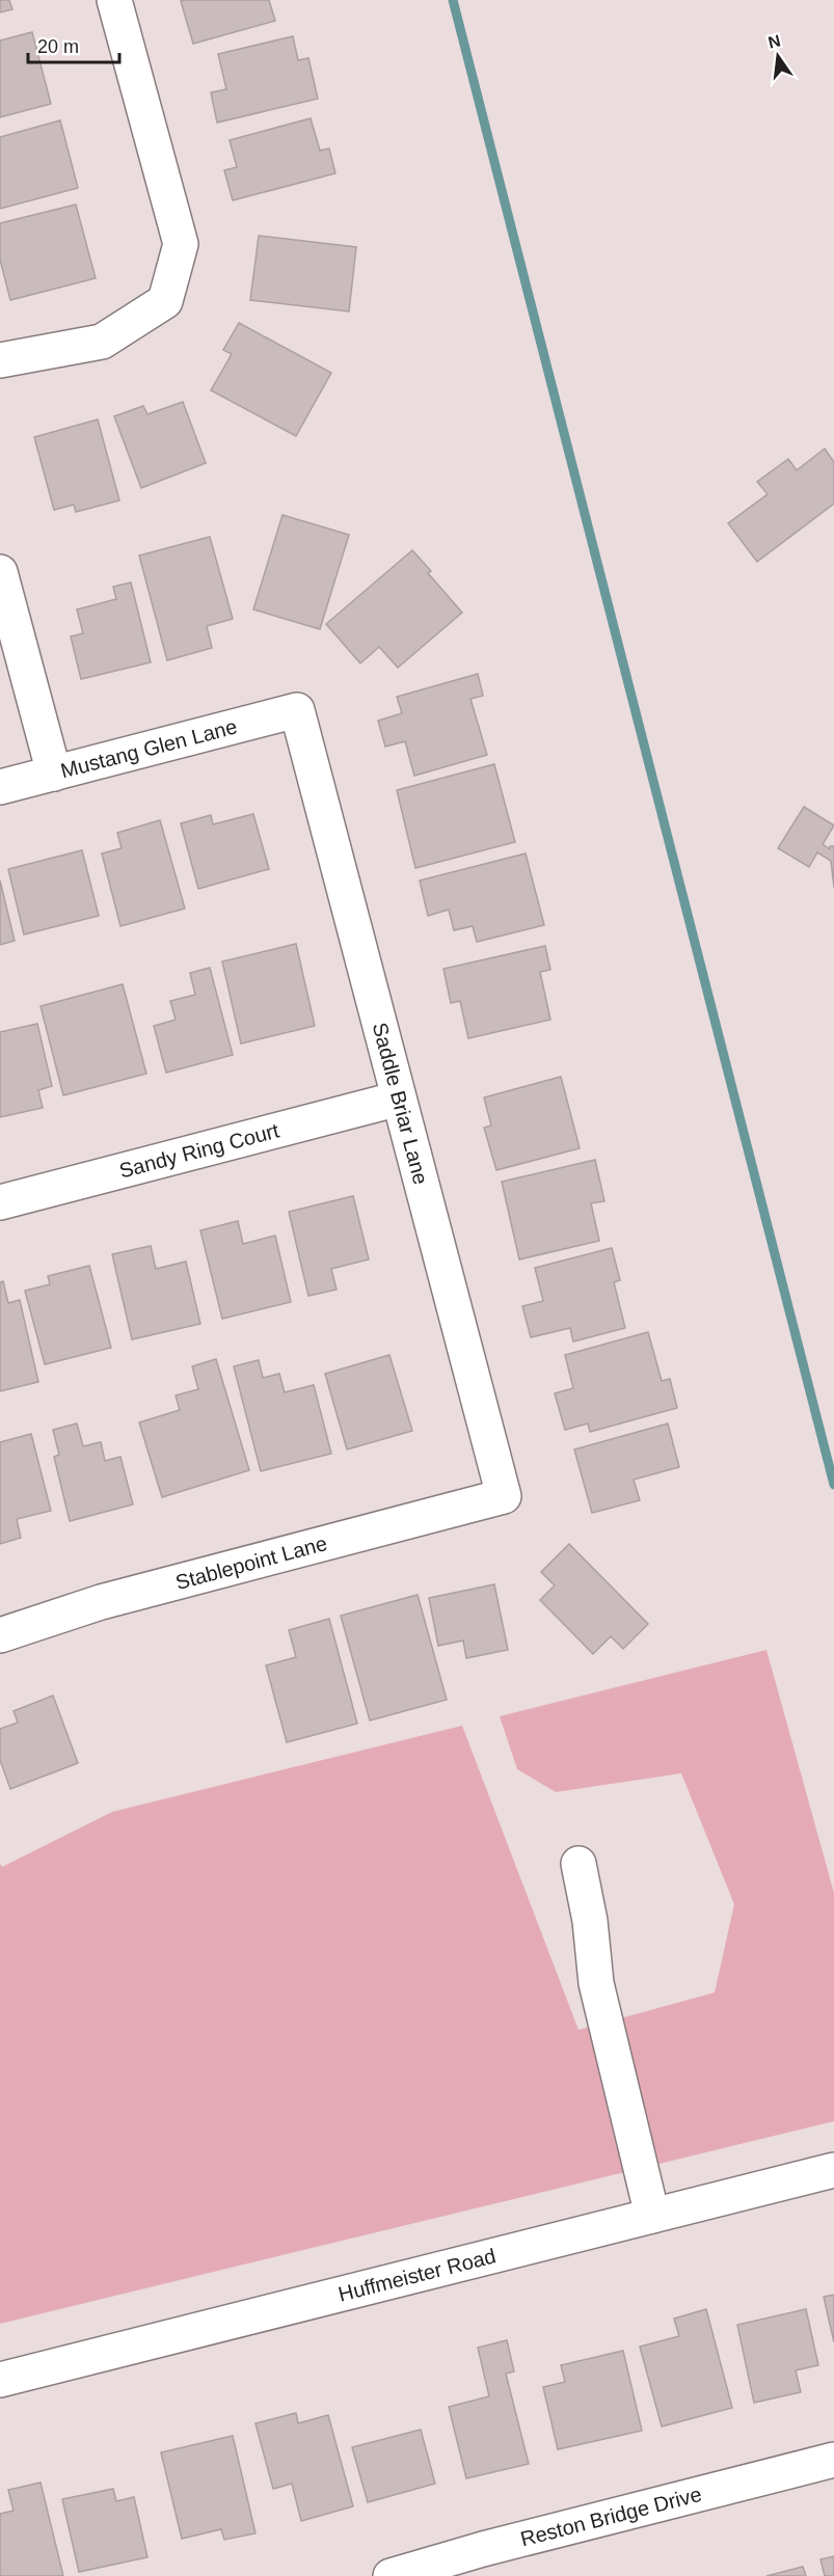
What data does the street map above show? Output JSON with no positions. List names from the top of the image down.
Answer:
{
  "streets": {
    "street": [
      "Mustang Glen Lane",
      "Saddle Briar Lane",
      "Sandy Ring Court",
      "Stablepoint Lane",
      "Huffmeister Road",
      "Reston Bridge Drive"
    ]
  },
  "crossings": [
    ["Mustang Glen Lane", "Saddle Briar Lane"],
    ["Saddle Briar Lane", "Sandy Ring Court"],
    ["Saddle Briar Lane", "Stablepoint Lane"]
  ],
  "scale_bar": "20 m",
  "north": "top"
}
